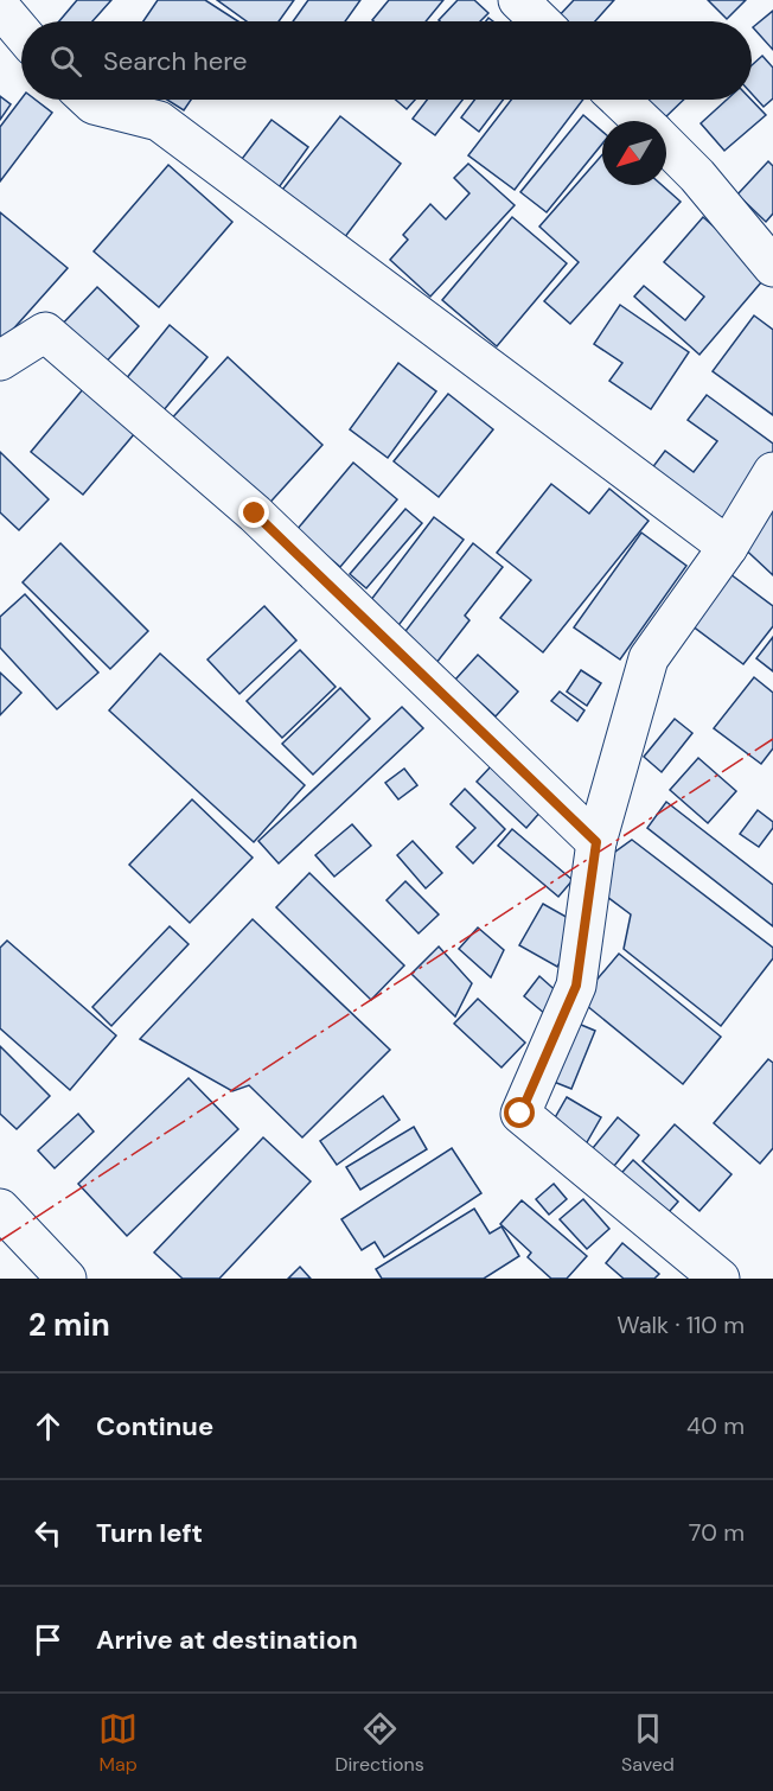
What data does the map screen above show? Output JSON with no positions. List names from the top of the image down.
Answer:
{
  "north": "bottom left",
  "page": {
    "search": "Search here",
    "heading": ["2 min", "Walk · 110 m"],
    "list": [
      ["Continue", "40 m"],
      ["Turn left", "70 m"],
      "Arrive at destination"
    ],
    "nav": ["Map", "Directions", "Saved"]
  }
}
